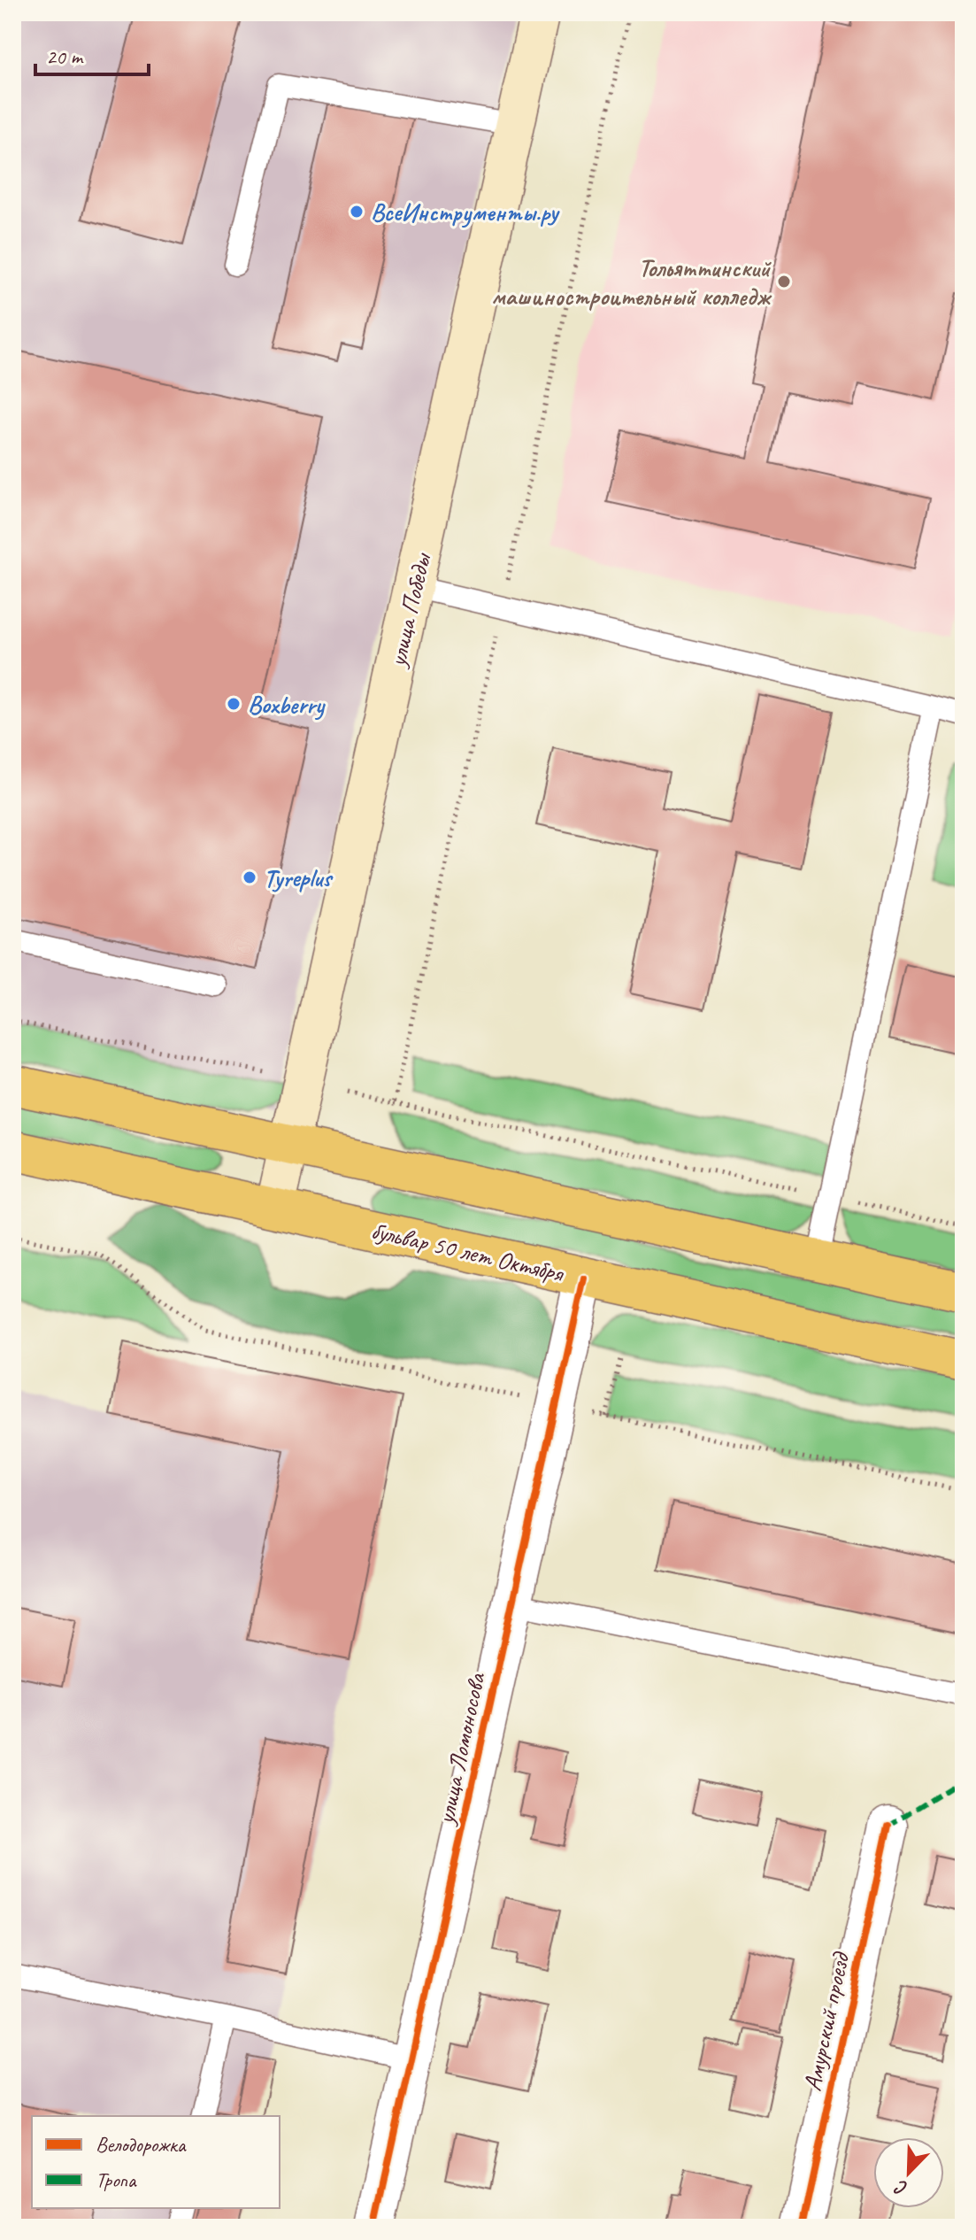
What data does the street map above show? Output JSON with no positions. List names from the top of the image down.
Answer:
{
  "streets": {
    "main road": ["улица Победы", "бульвар 50 лет Октября"],
    "street": ["улица Ломоносова", "Амурский проезд"]
  },
  "crossings": [
    ["улица Победы", "бульвар 50 лет Октября"],
    ["бульвар 50 лет Октября", "улица Ломоносова"]
  ],
  "places": [
    "ВсеИнструменты.ру",
    "Тольяттинский машиностроительный колледж",
    "Boxberry",
    "Tyreplus"
  ],
  "legend": ["Велодорожка", "Тропа"],
  "scale_bar": "20 m",
  "north": "bottom left"
}
